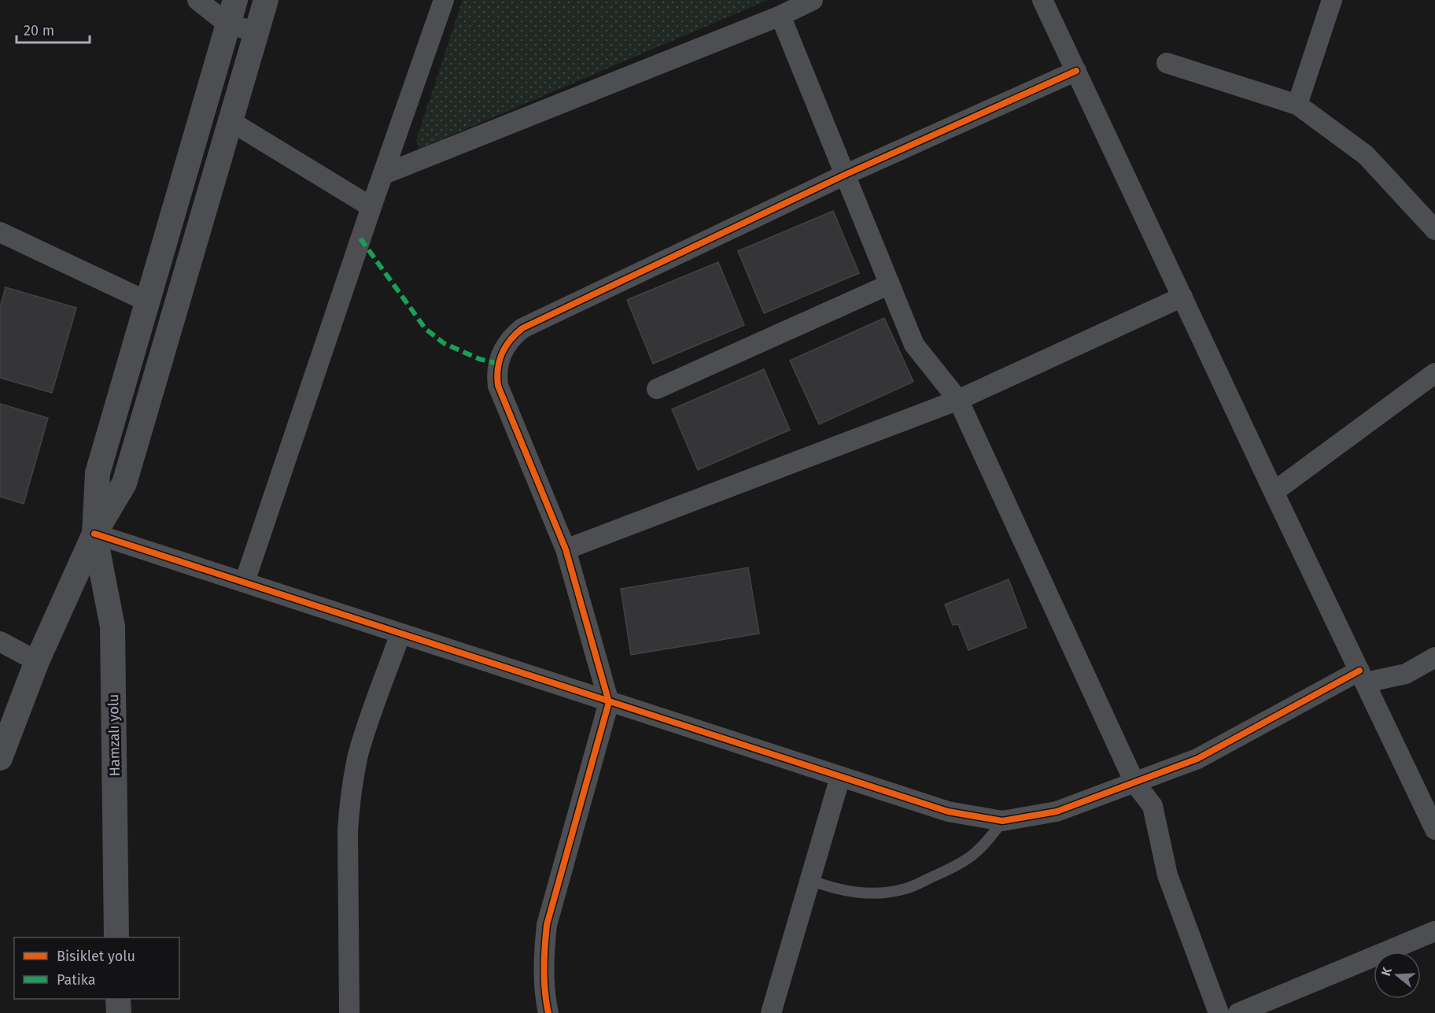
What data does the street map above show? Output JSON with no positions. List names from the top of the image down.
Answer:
{
  "streets": {
    "street": ["Hamzalı yolu"]
  },
  "legend": ["Bisiklet yolu", "Patika"],
  "scale_bar": "20 m",
  "north": "left"
}
